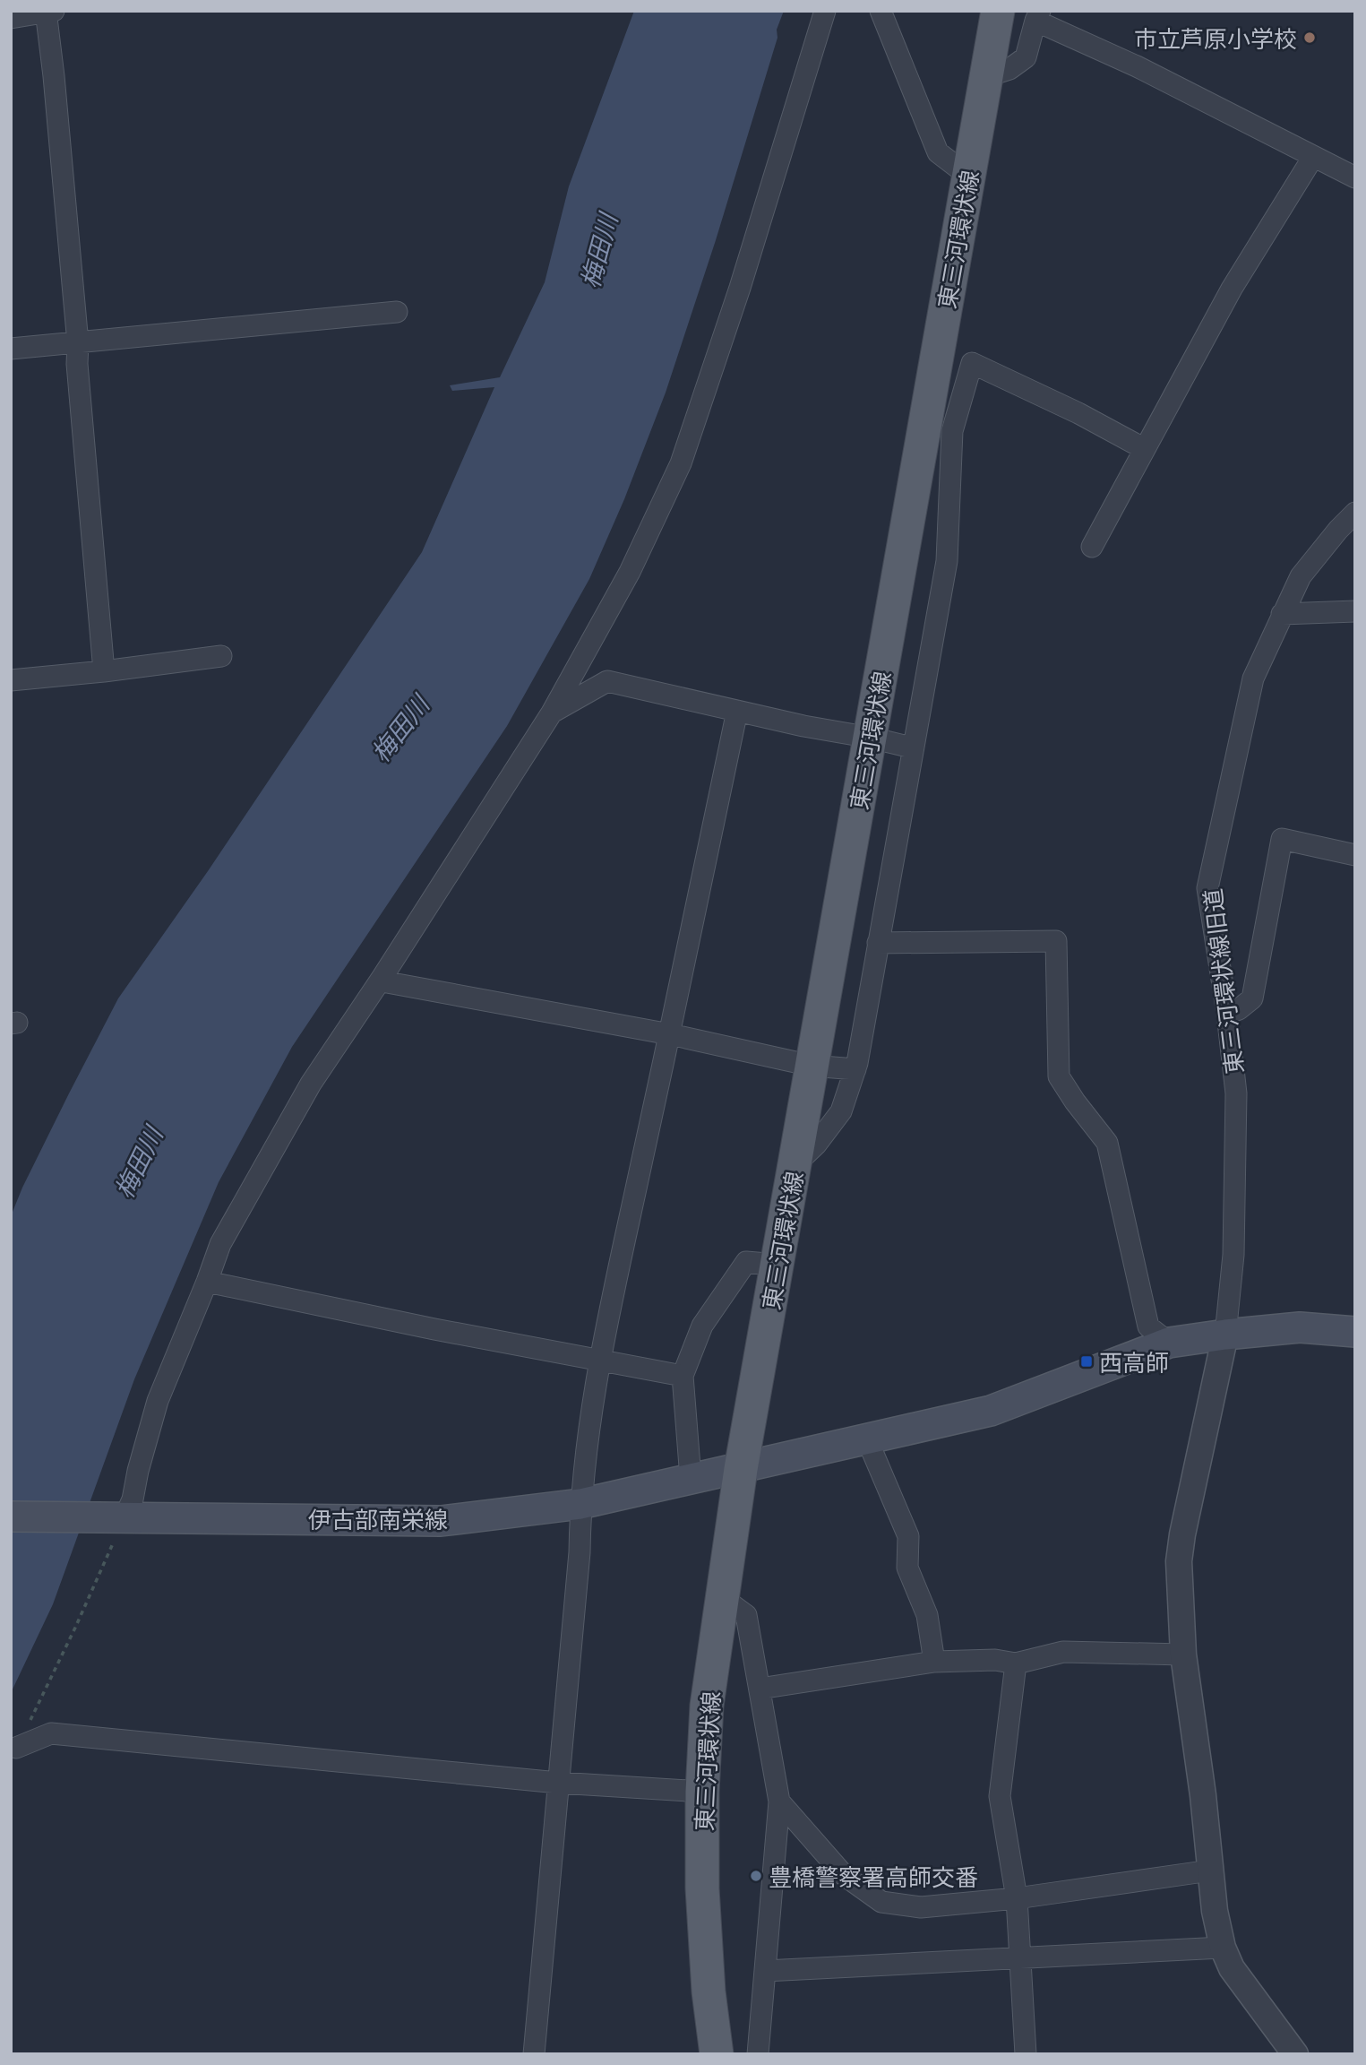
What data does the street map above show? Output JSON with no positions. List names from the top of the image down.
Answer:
{
  "streets": {
    "main road": ["東三河環状線", "伊古部南栄線"],
    "street": ["東三河環状線旧道"]
  },
  "crossings": [
    ["東三河環状線", "伊古部南栄線"]
  ],
  "water": ["梅田川"],
  "places": {
    "other": ["市立芦原小学校", "豊橋警察署高師交番"],
    "transit": ["西高師"]
  }
}
